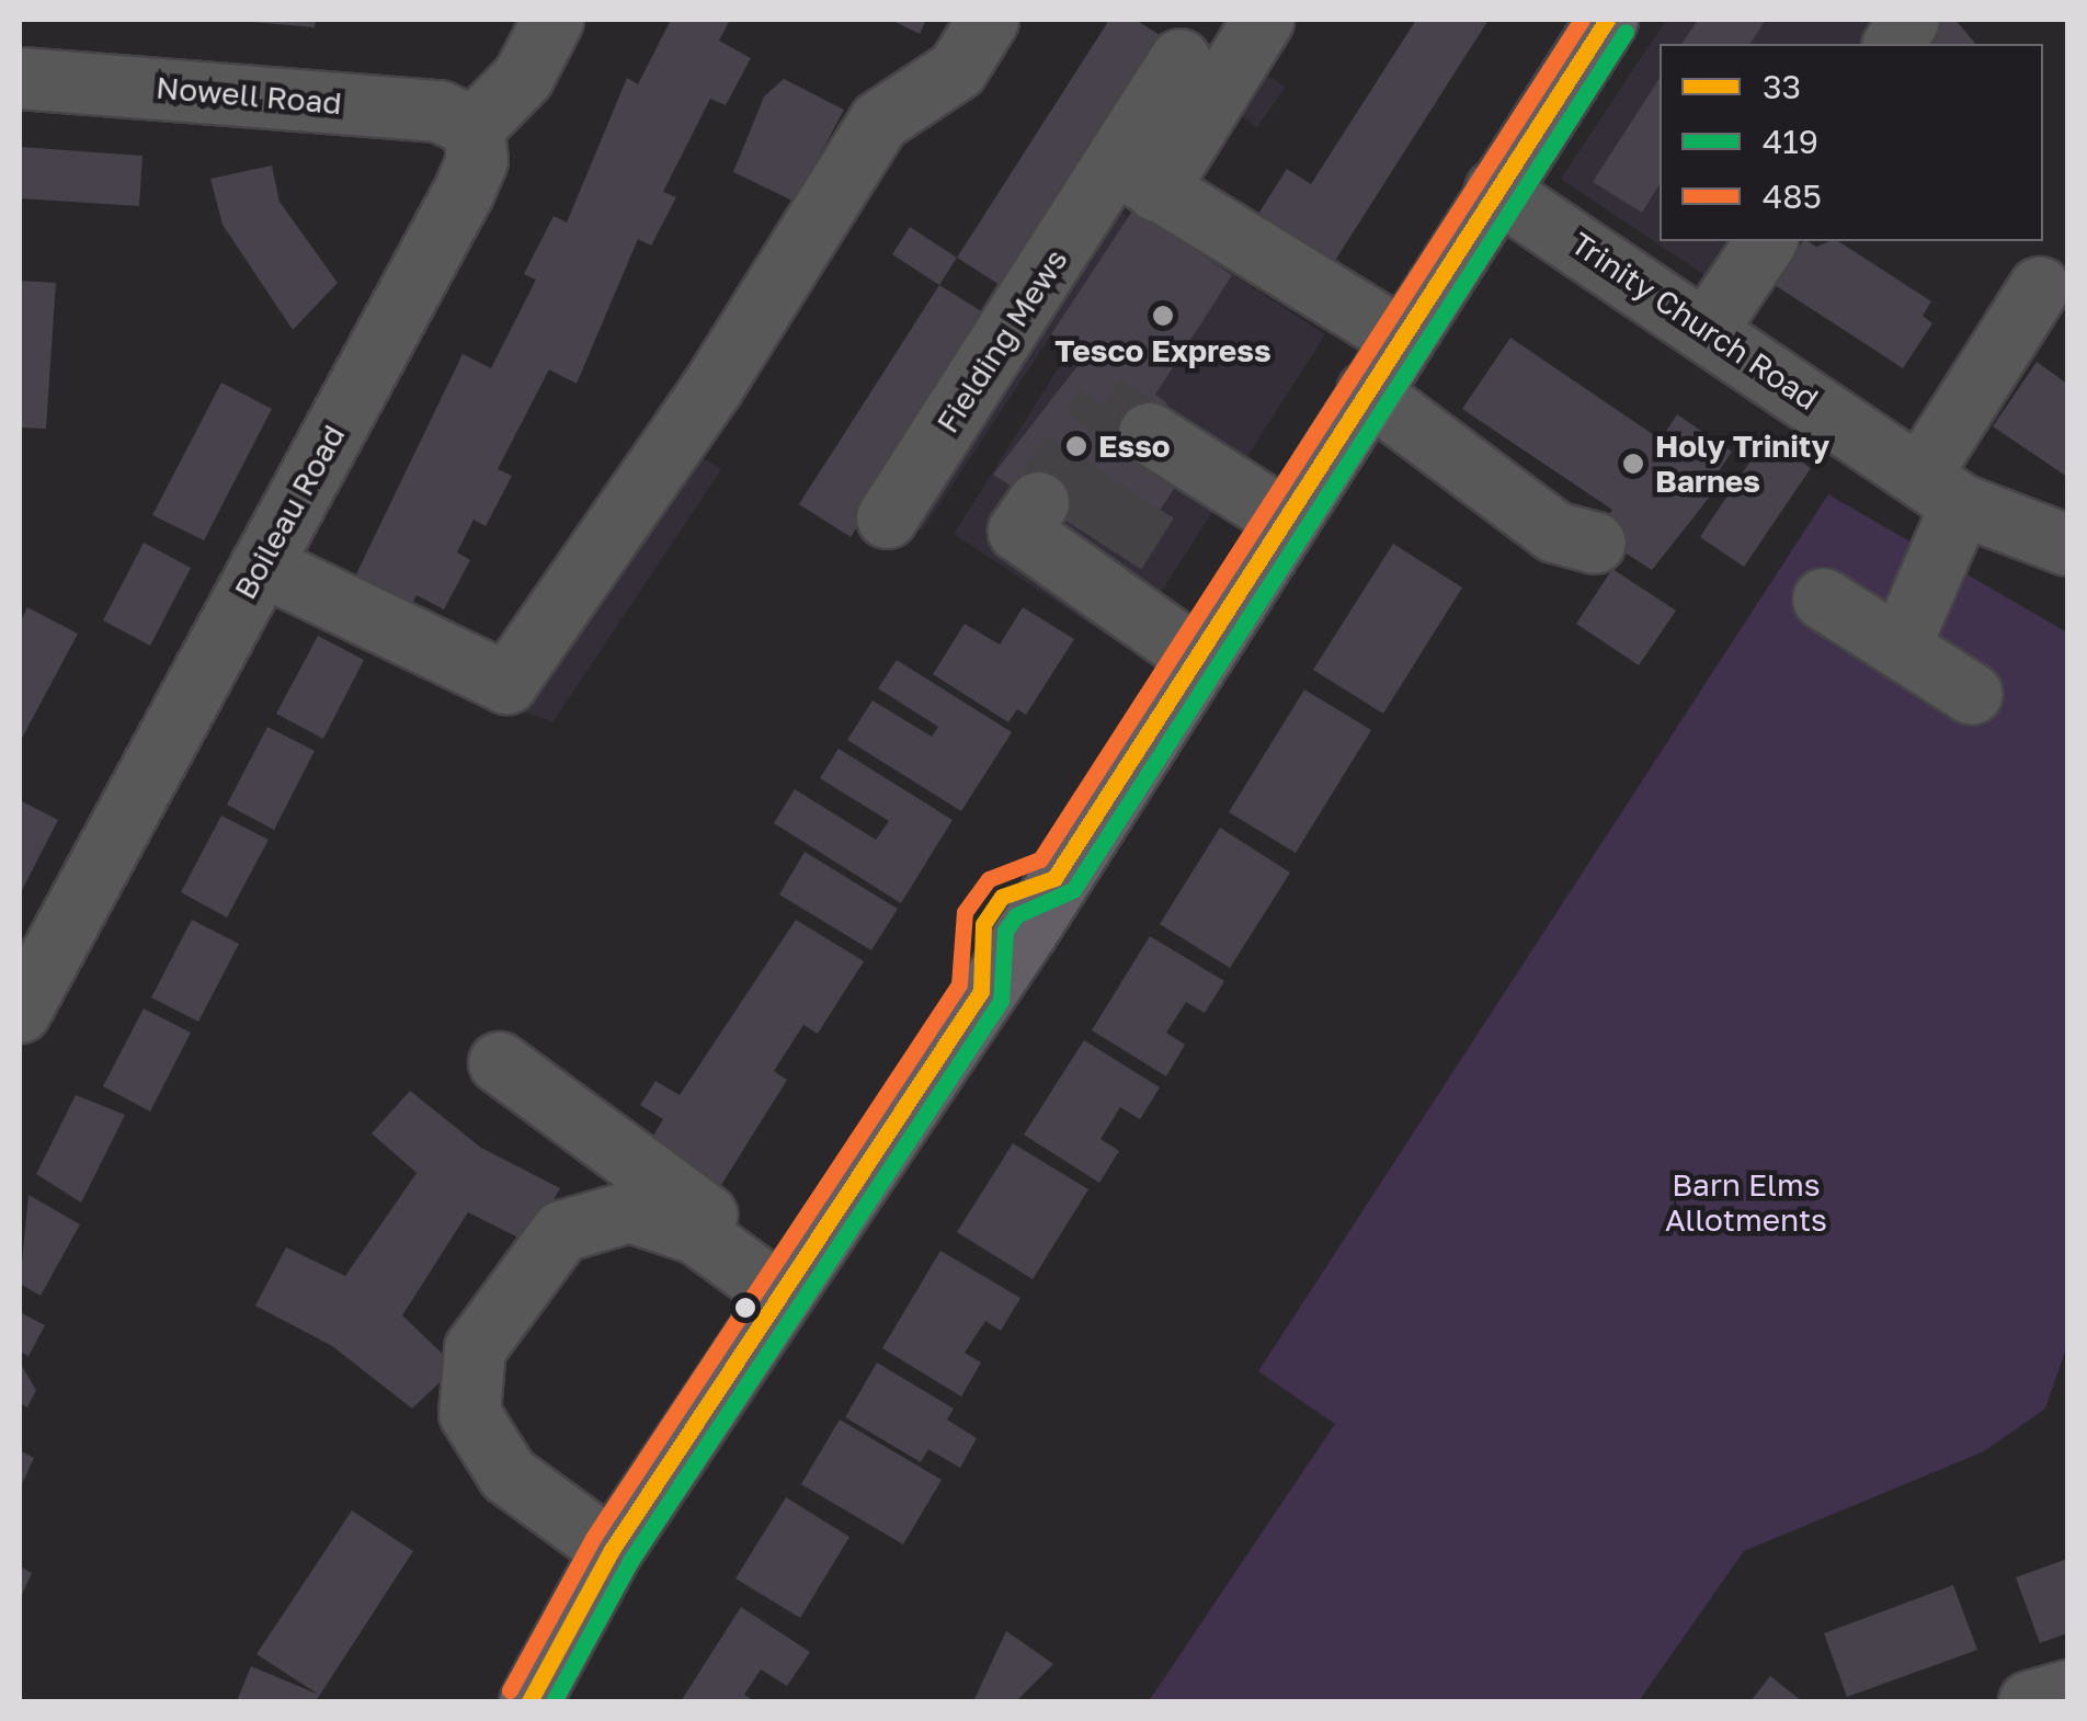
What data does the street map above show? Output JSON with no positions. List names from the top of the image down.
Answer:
{
  "streets": {
    "street": [
      "Nowell Road",
      "Trinity Church Road",
      "Fielding Mews",
      "Boileau Road"
    ]
  },
  "crossings": [
    ["Nowell Road", "Boileau Road"]
  ],
  "parks": ["Barn Elms Allotments"],
  "places": ["Tesco Express", "Esso", "Holy Trinity Barnes"],
  "lines": ["transit line 33", "transit line 485", "transit line 419"],
  "legend": ["33", "419", "485"]
}
